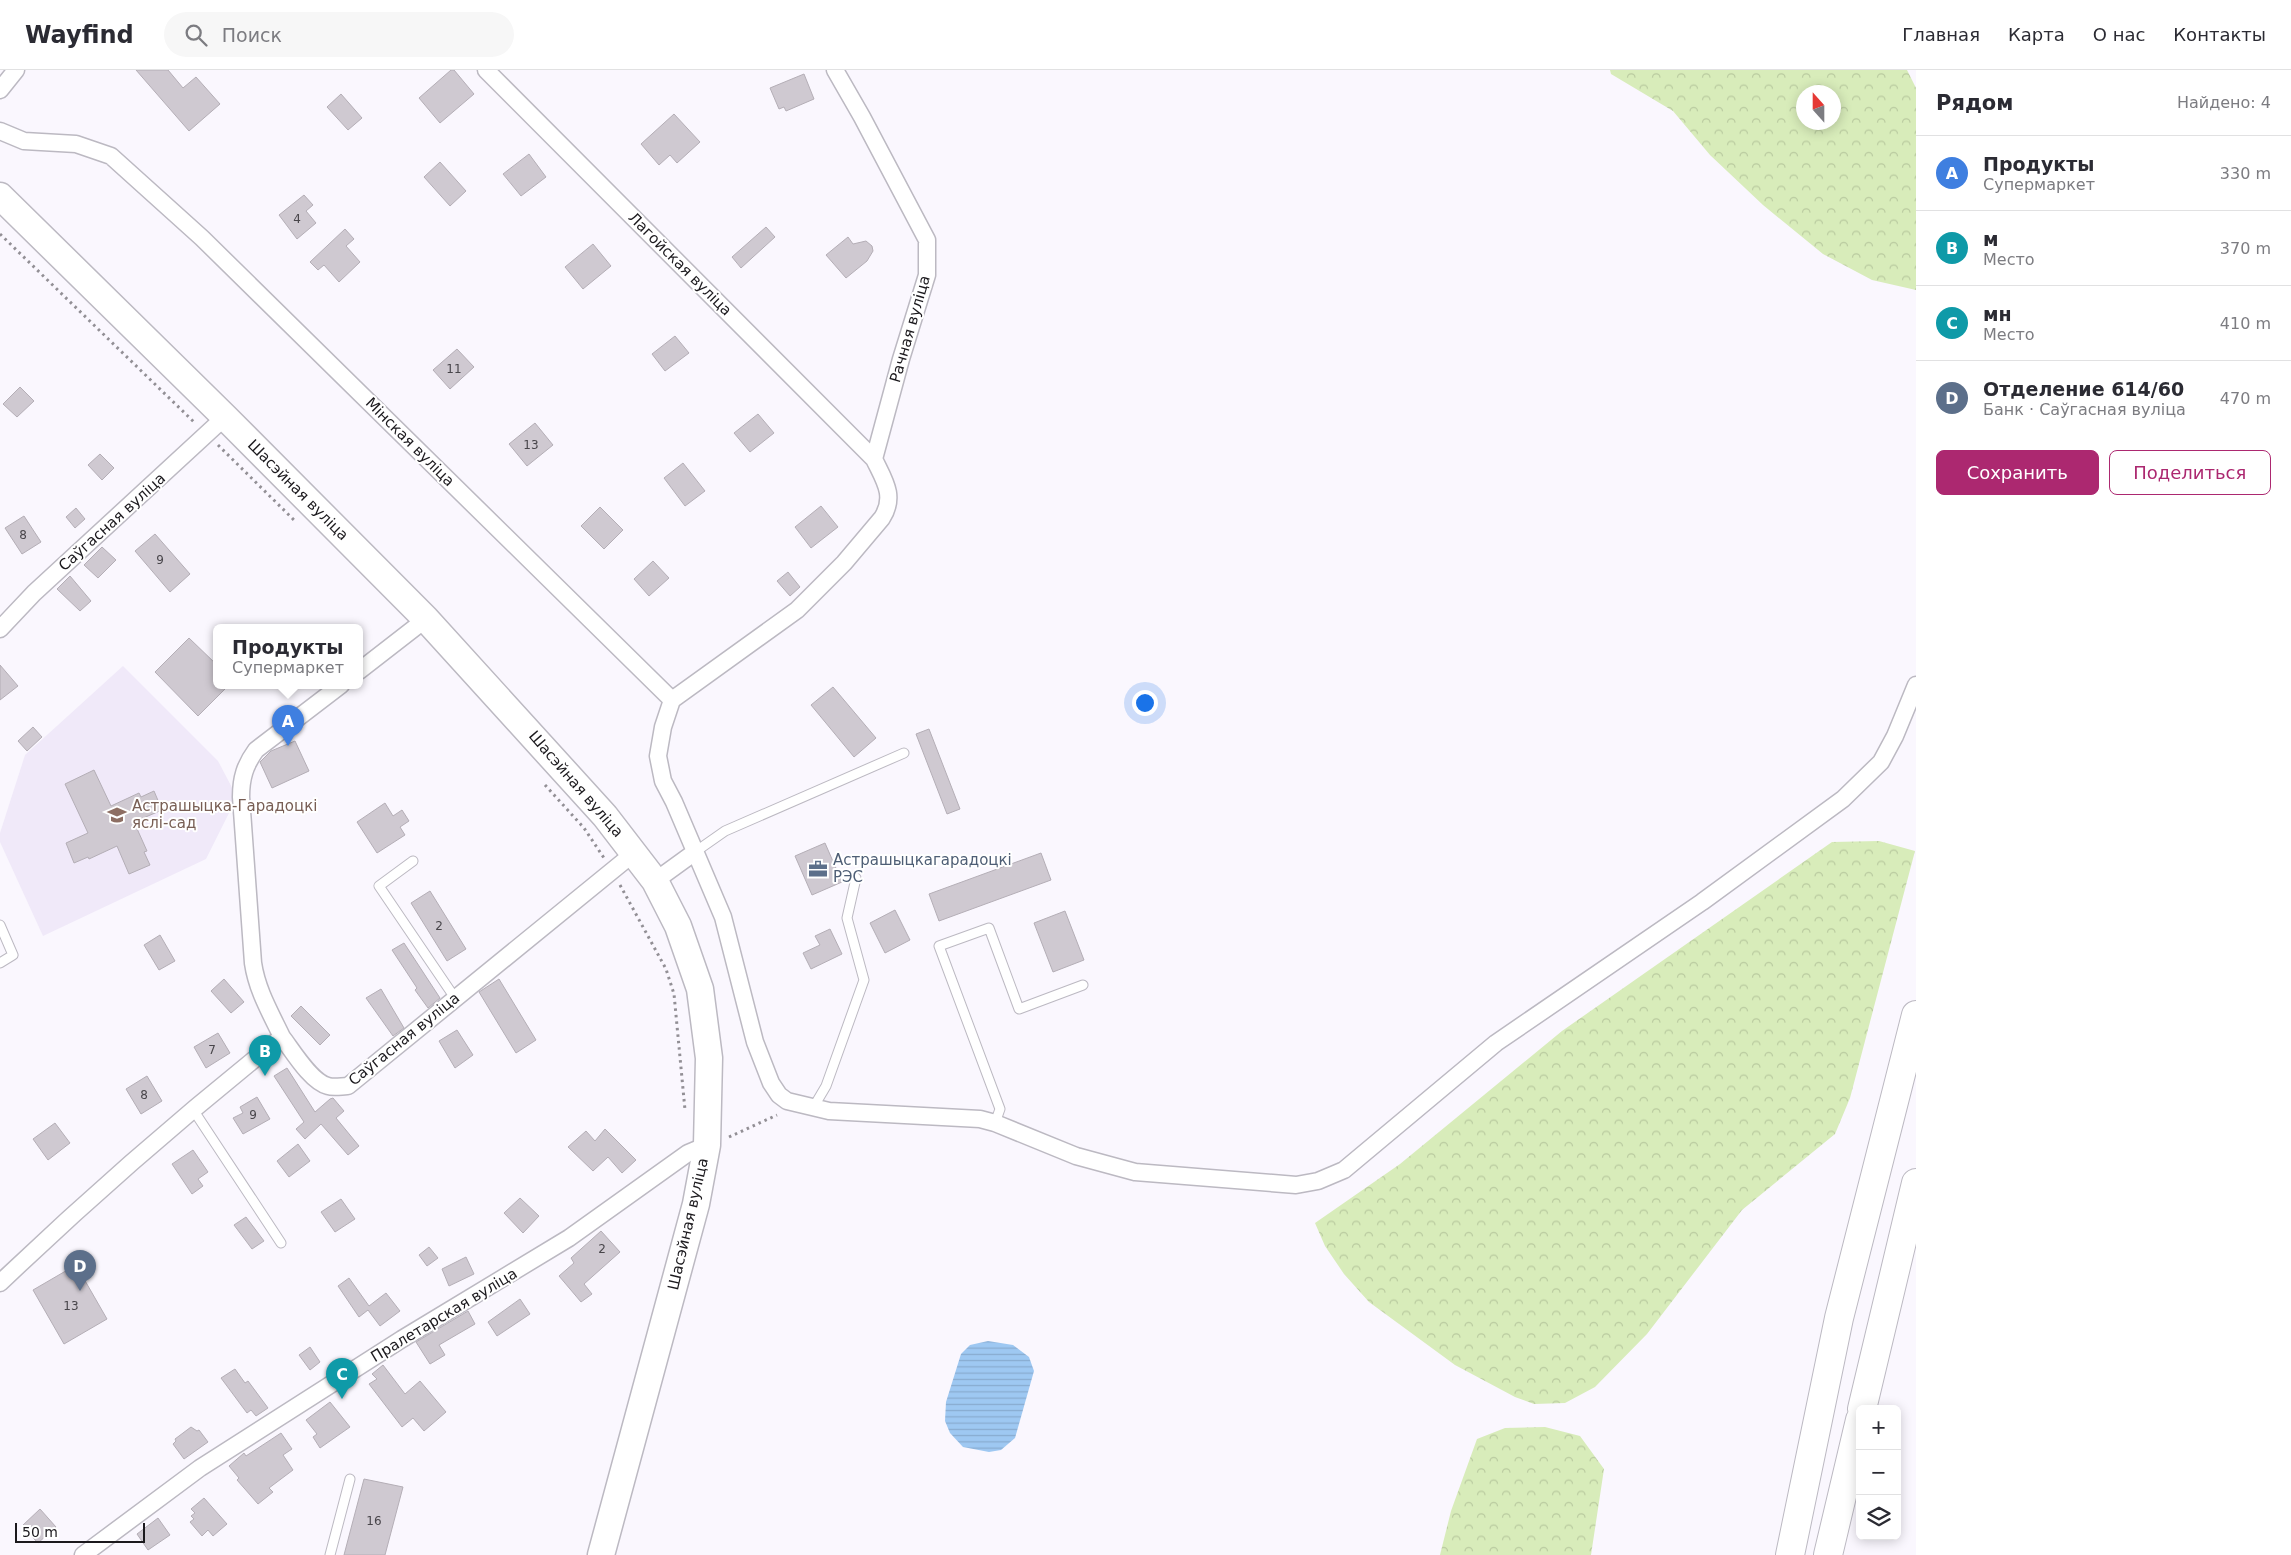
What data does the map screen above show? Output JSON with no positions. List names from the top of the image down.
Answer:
{
  "streets": {
    "main road": ["Шасэйная вуліца"],
    "street": [
      "Лагойская вуліца",
      "Рачная вуліца",
      "Мінская вуліца",
      "Саўгасная вуліца",
      "Пралетарская вуліца"
    ]
  },
  "crossings": [
    ["Лагойская вуліца", "Рачная вуліца"],
    ["Шасэйная вуліца", "Саўгасная вуліца"],
    ["Шасэйная вуліца", "Пралетарская вуліца"]
  ],
  "places": {
    "school or university": ["Астрашыцка-Гарадоцкі яслі-сад"],
    "office": ["Астрашыцкагарадоцкі РЭС"]
  },
  "house_numbers": [
    "4",
    "11",
    "13",
    "8",
    "9",
    "2",
    "7",
    "8",
    "9",
    "2",
    "13",
    "16"
  ],
  "scale_bar": "50 m",
  "north": "top",
  "page": {
    "header": "Wayfind",
    "search": "Поиск",
    "nav": [
      "Главная",
      "Карта",
      "О нас",
      "Контакты"
    ],
    "heading": ["Рядом", "Найдено: 4"],
    "list": [
      {
        "mark": "A",
        "name": "Продукты",
        "note": "Супермаркет",
        "value": "330 m"
      },
      {
        "mark": "B",
        "name": "м",
        "note": "Место",
        "value": "370 m"
      },
      {
        "mark": "C",
        "name": "мн",
        "note": "Место",
        "value": "410 m"
      },
      {
        "mark": "D",
        "name": "Отделение 614/60",
        "note": "Банк · Саўгасная вуліца",
        "value": "470 m"
      }
    ],
    "buttons": ["Сохранить", "Поделиться"],
    "popup": ["Продукты", "Супермаркет"],
    "pins": [
      "A",
      "B",
      "D",
      "C"
    ],
    "map_buttons": ["+", "−"],
    "scale": "50 m"
  }
}
